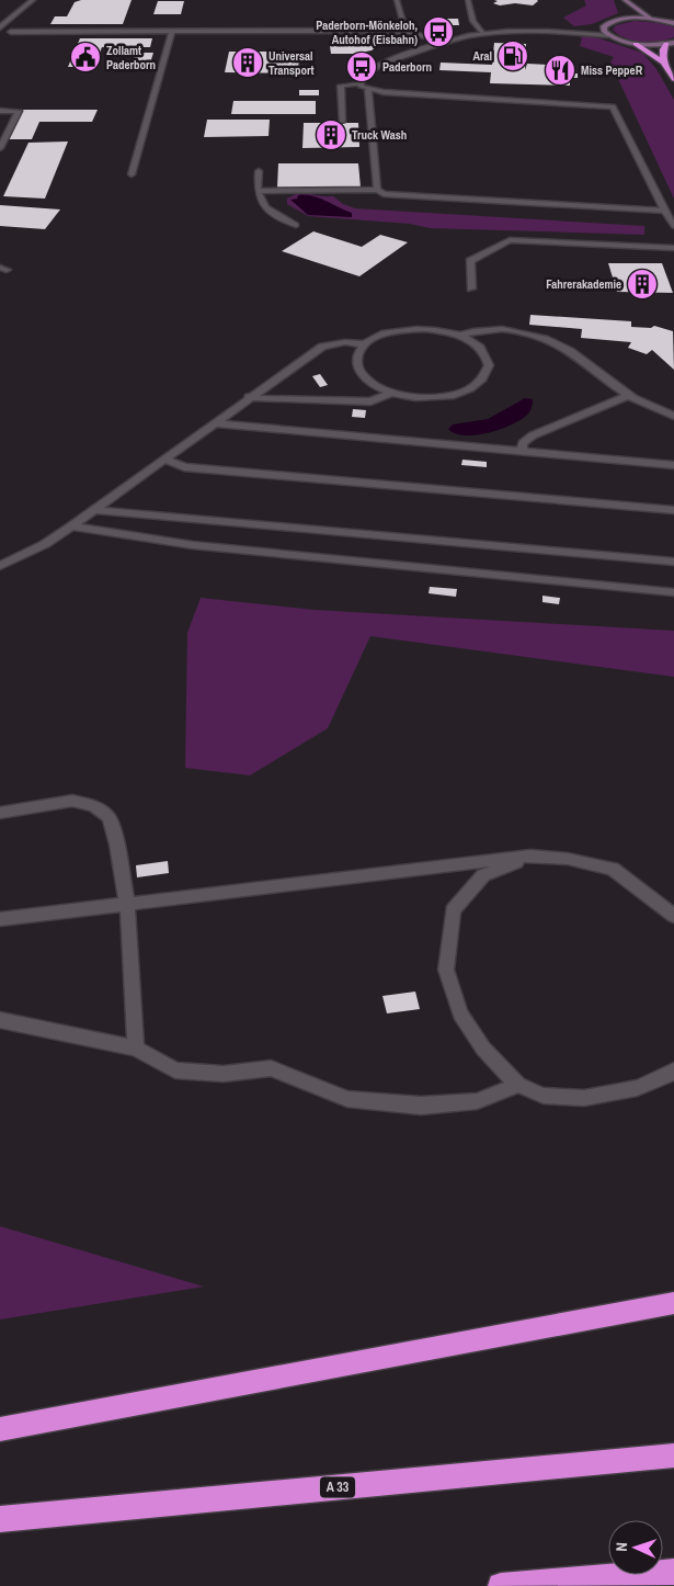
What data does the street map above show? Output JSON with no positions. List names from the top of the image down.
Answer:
{
  "streets": {
    "highway": ["A 33"]
  },
  "places": {
    "bus stop": ["Paderborn-Mönkeloh, Autohof (Eisbahn)", "Paderborn"],
    "fuel station": ["Aral"],
    "public building": ["Zollamt Paderborn"],
    "building": ["Universal Transport", "Truck Wash", "Fahrerakademie"],
    "restaurant": ["Miss PeppeR"]
  },
  "north": "left"
}
